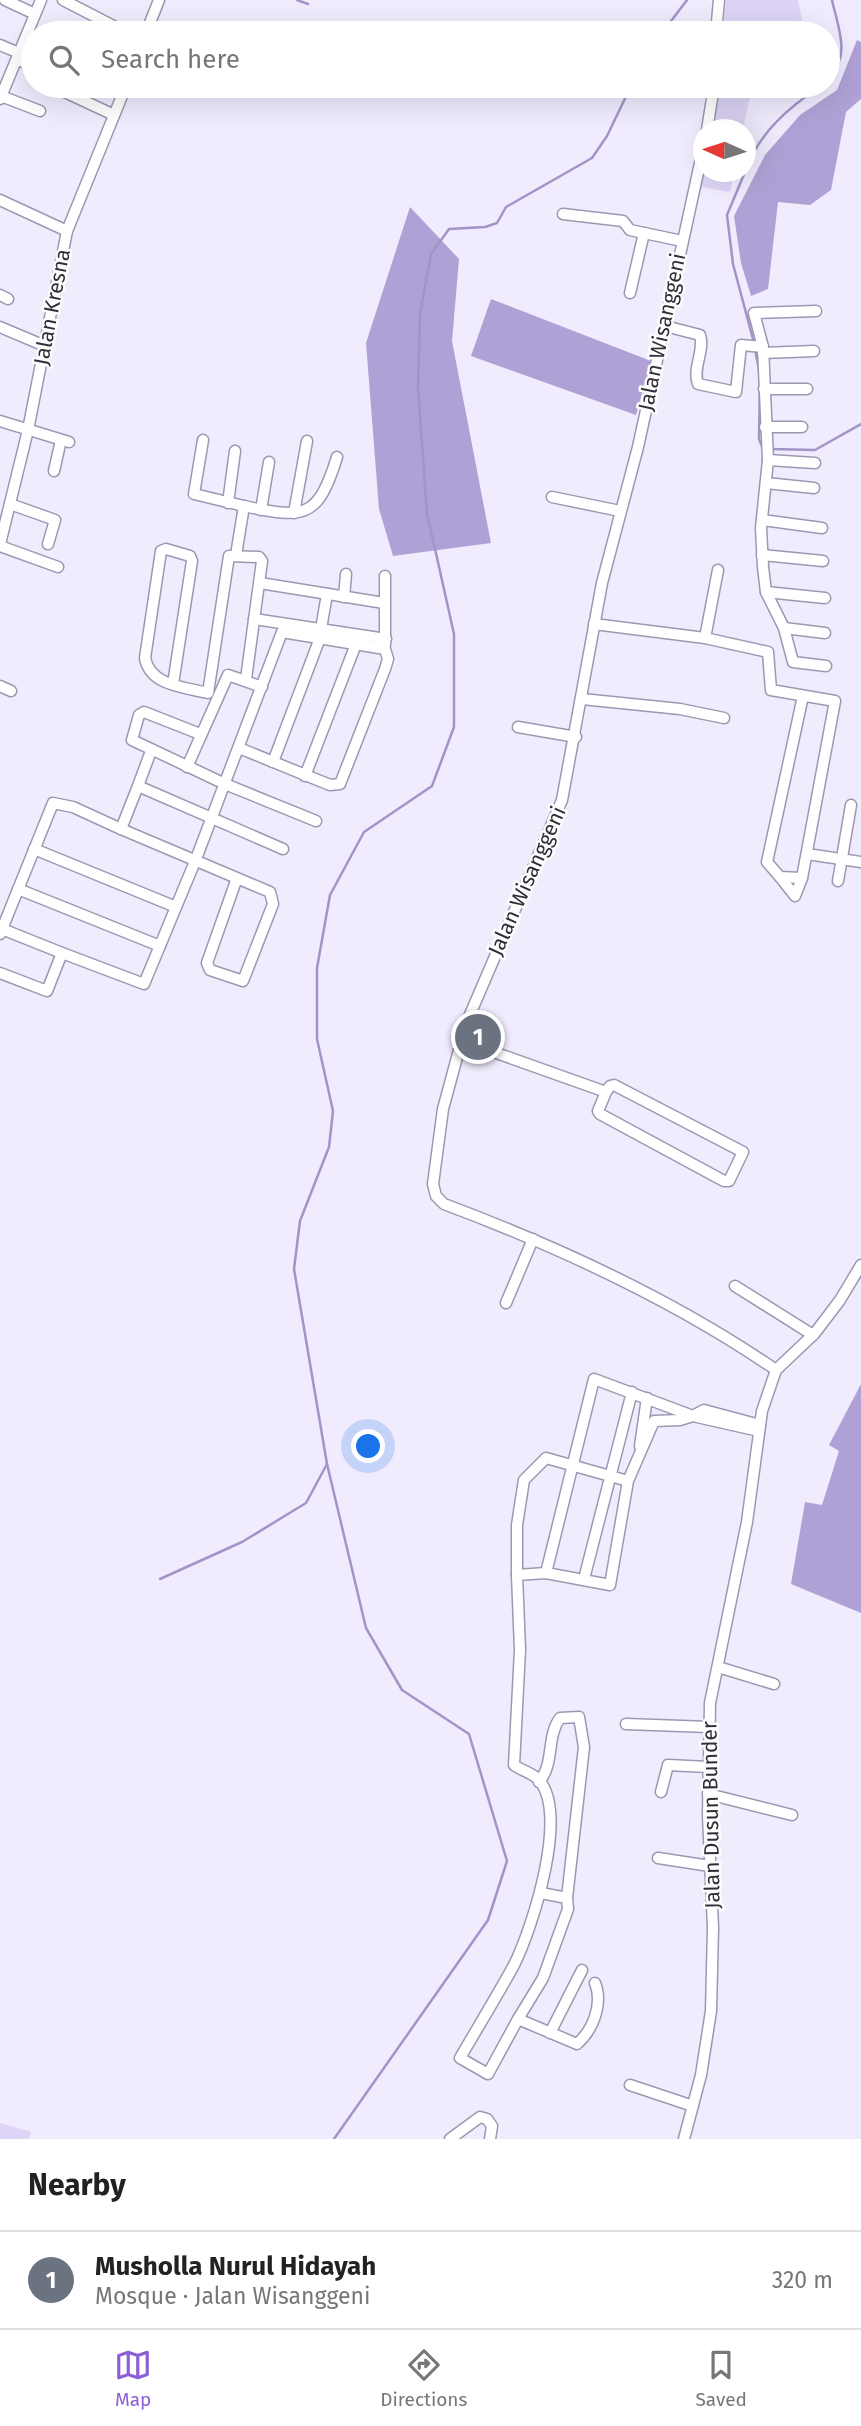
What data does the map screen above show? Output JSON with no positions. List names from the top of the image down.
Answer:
{
  "streets": {
    "street": ["Jalan Kresna", "Jalan Wisanggeni", "Jalan Dusun Bunder"]
  },
  "crossings": [
    ["Jalan Wisanggeni", "Jalan Dusun Bunder"]
  ],
  "north": "left",
  "page": {
    "search": "Search here",
    "pins": "1",
    "heading": "Nearby",
    "list": [
      {
        "mark": "1",
        "name": "Musholla Nurul Hidayah",
        "note": "Mosque · Jalan Wisanggeni",
        "value": "320 m"
      }
    ],
    "nav": ["Map", "Directions", "Saved"]
  }
}
